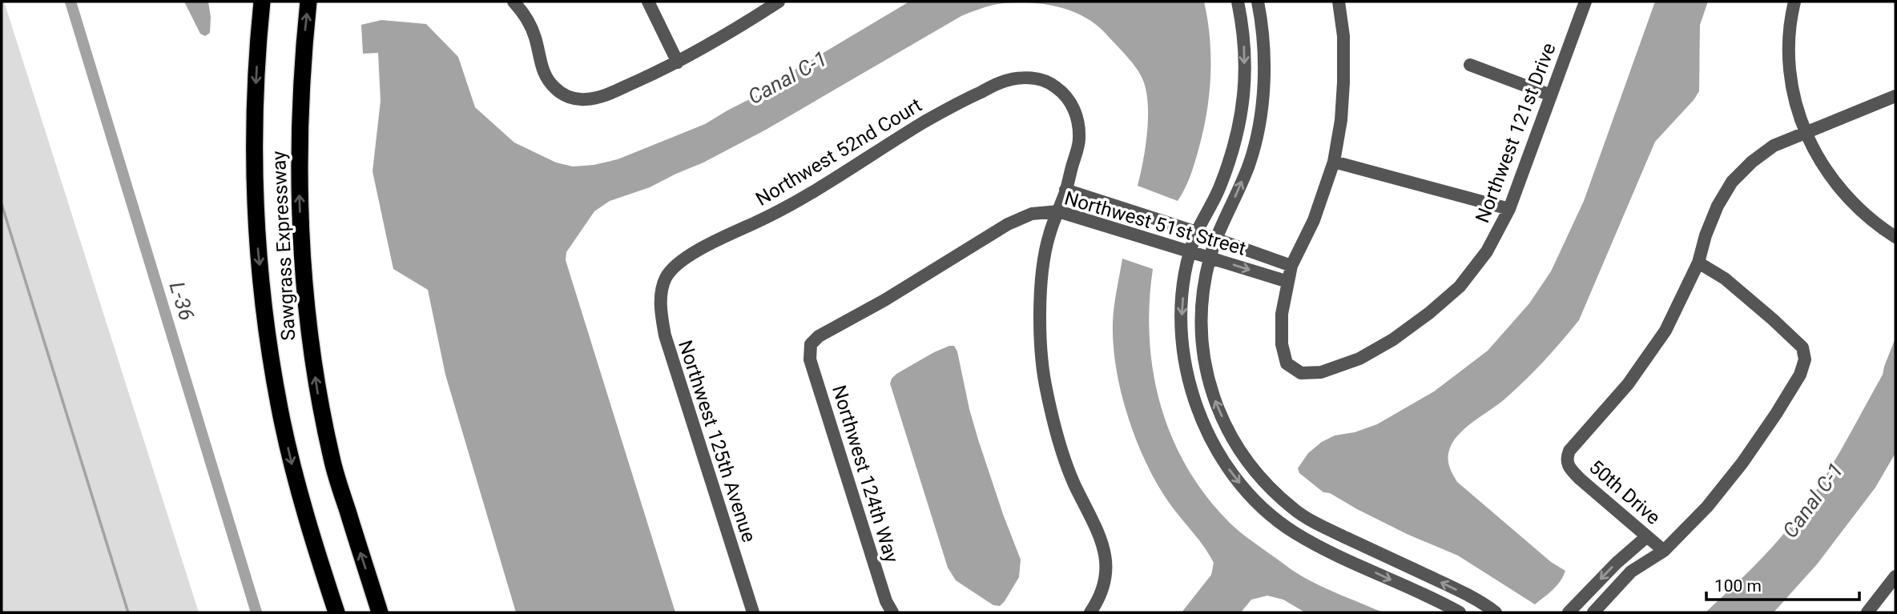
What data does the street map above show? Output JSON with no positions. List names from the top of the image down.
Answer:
{
  "streets": {
    "highway": ["Sawgrass Expressway"],
    "street": [
      "Northwest 121st Drive",
      "Northwest 52nd Court",
      "Northwest 51st Street",
      "Northwest 125th Avenue",
      "Northwest 124th Way",
      "50th Drive"
    ]
  },
  "crossings": [
    ["Northwest 121st Drive", "Northwest 51st Street"],
    ["Northwest 52nd Court", "Northwest 51st Street"],
    ["Northwest 52nd Court", "Northwest 125th Avenue"],
    ["Northwest 51st Street", "Northwest 124th Way"]
  ],
  "water": ["Canal C-1", "L-36"],
  "scale_bar": "100 m"
}
